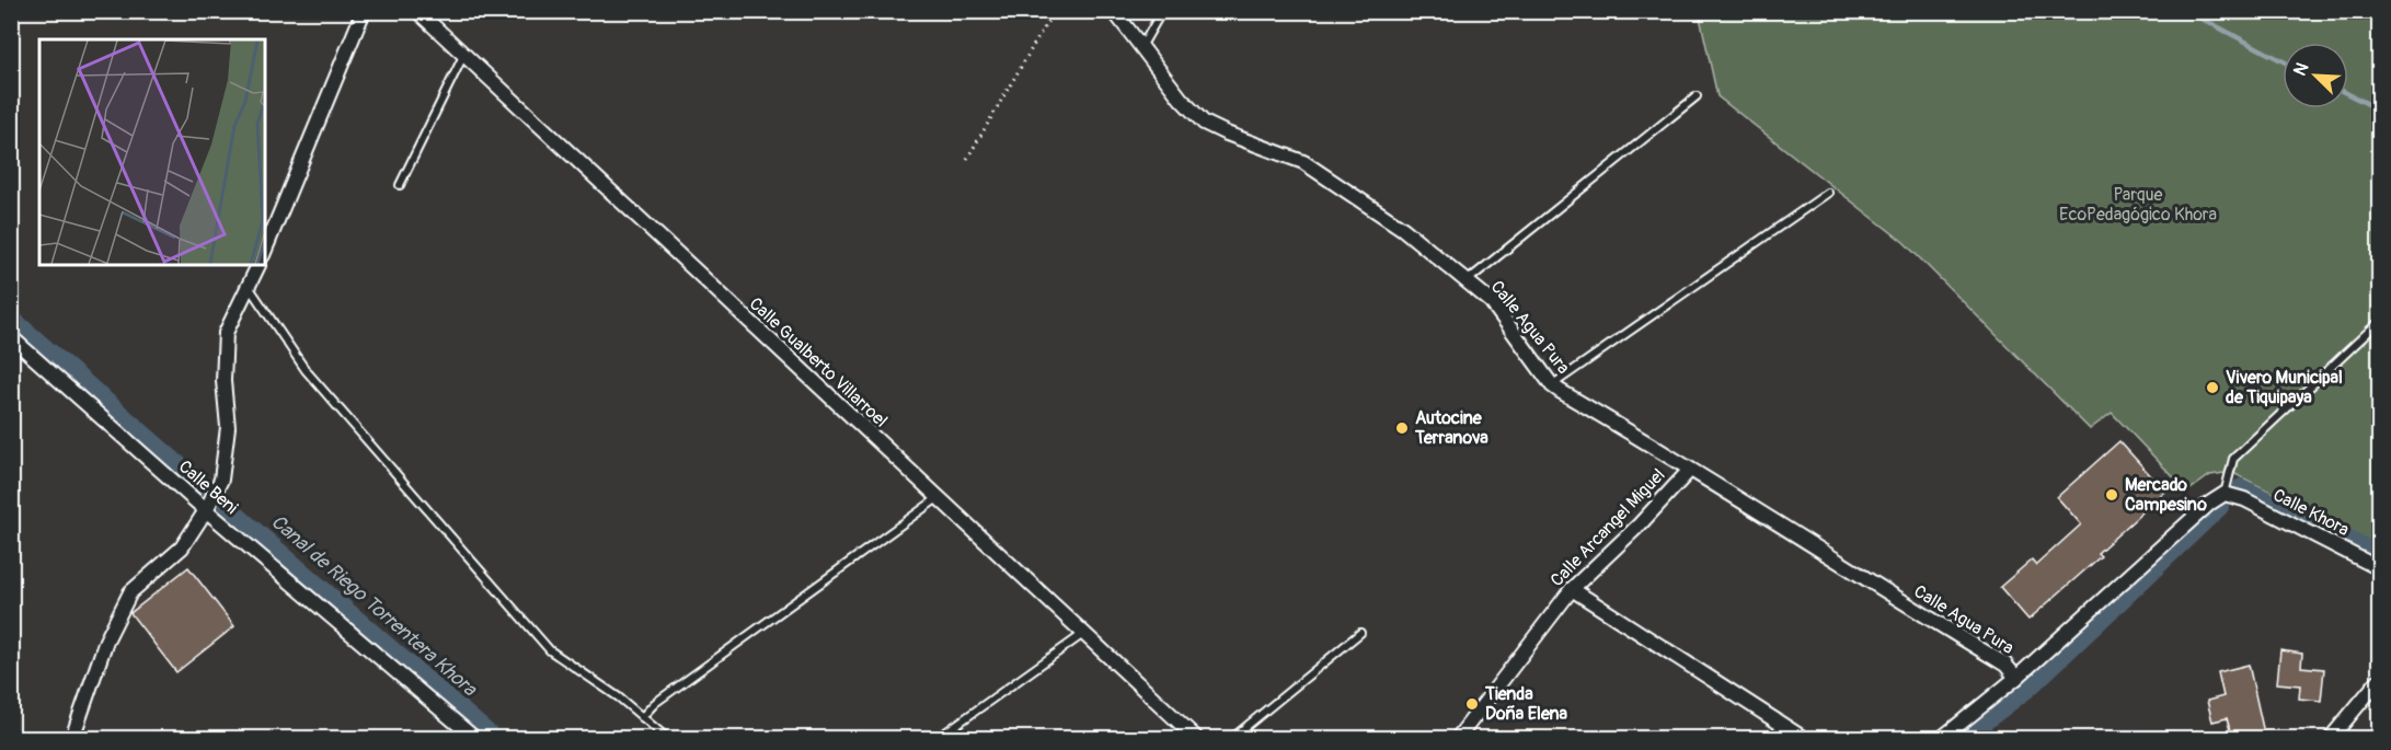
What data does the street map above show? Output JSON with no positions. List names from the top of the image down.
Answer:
{
  "streets": {
    "street": [
      "Calle Agua Pura",
      "Calle Gualberto Villarroel",
      "Calle Beni",
      "Calle Khora",
      "Calle Arcangel Miguel"
    ]
  },
  "crossings": [
    ["Calle Agua Pura", "Calle Arcangel Miguel"]
  ],
  "water": ["Canal de Riego Torrentera Khora"],
  "parks": ["Parque EcoPedagógico Khora"],
  "places": [
    "Vivero Municipal de Tiquipaya",
    "Autocine Terranova",
    "Mercado Campesino",
    "Tienda Doña Elena"
  ],
  "north": "top left"
}
